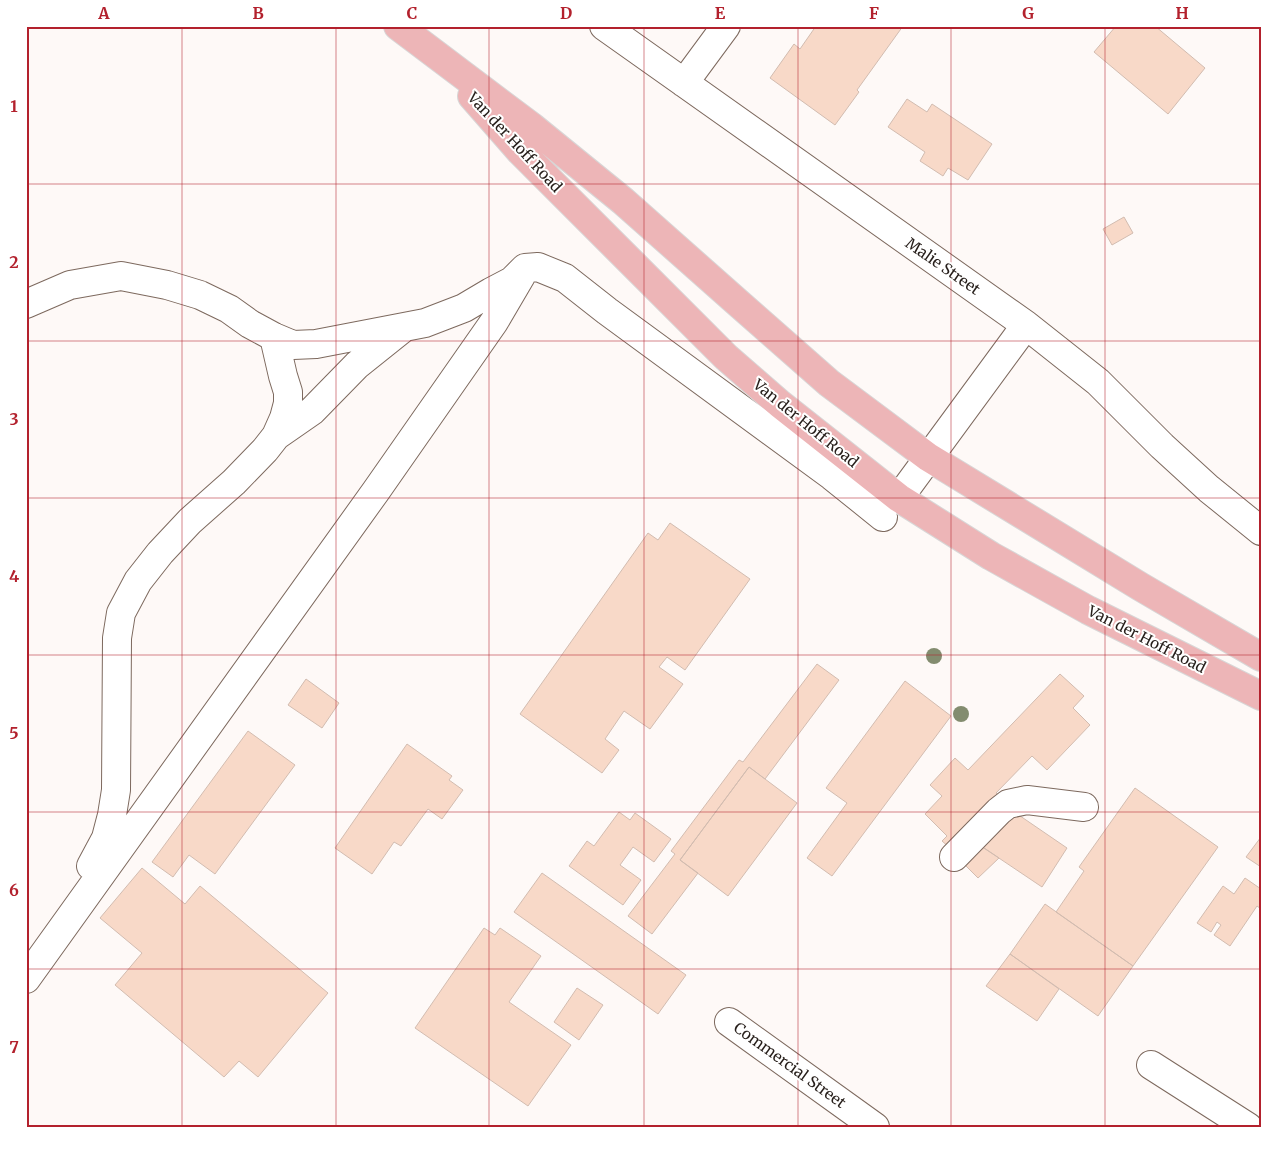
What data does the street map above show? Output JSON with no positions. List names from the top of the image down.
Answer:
{
  "streets": {
    "main road": ["Van der Hoff Road"],
    "street": ["Malie Street", "Commercial Street"]
  },
  "grid": {
    "columns": [
      "A",
      "B",
      "C",
      "D",
      "E",
      "F",
      "G",
      "H"
    ],
    "rows": [
      "1",
      "2",
      "3",
      "4",
      "5",
      "6",
      "7"
    ]
  }
}
